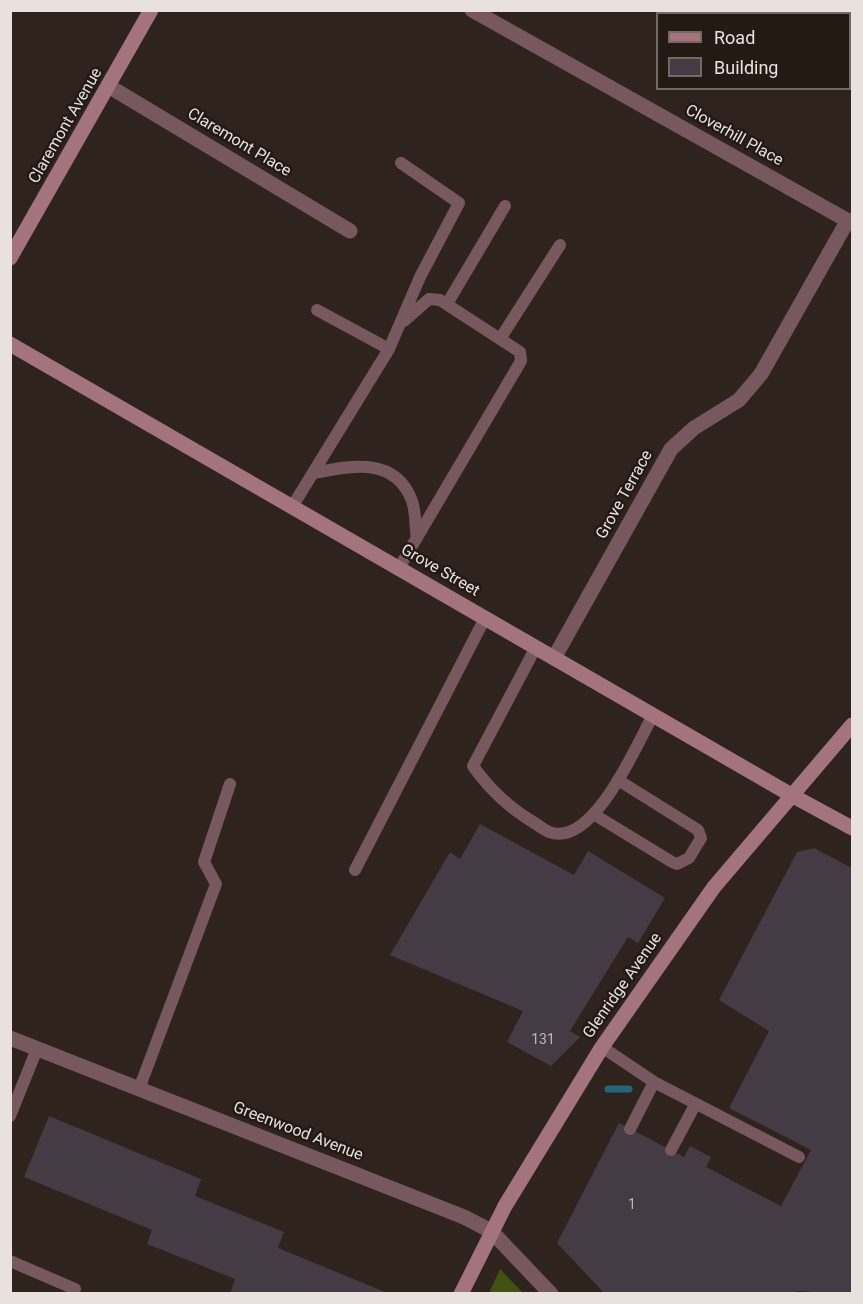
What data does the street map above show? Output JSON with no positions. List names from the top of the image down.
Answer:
{
  "streets": {
    "street": [
      "Claremont Avenue",
      "Cloverhill Place",
      "Claremont Place",
      "Grove Terrace",
      "Grove Street",
      "Glenridge Avenue",
      "Greenwood Avenue"
    ]
  },
  "crossings": [
    ["Claremont Avenue", "Claremont Place"],
    ["Cloverhill Place", "Grove Terrace"],
    ["Grove Terrace", "Grove Street"],
    ["Grove Street", "Glenridge Avenue"],
    ["Glenridge Avenue", "Greenwood Avenue"]
  ],
  "house_numbers": ["131", "1"],
  "legend": ["Road", "Building"]
}
